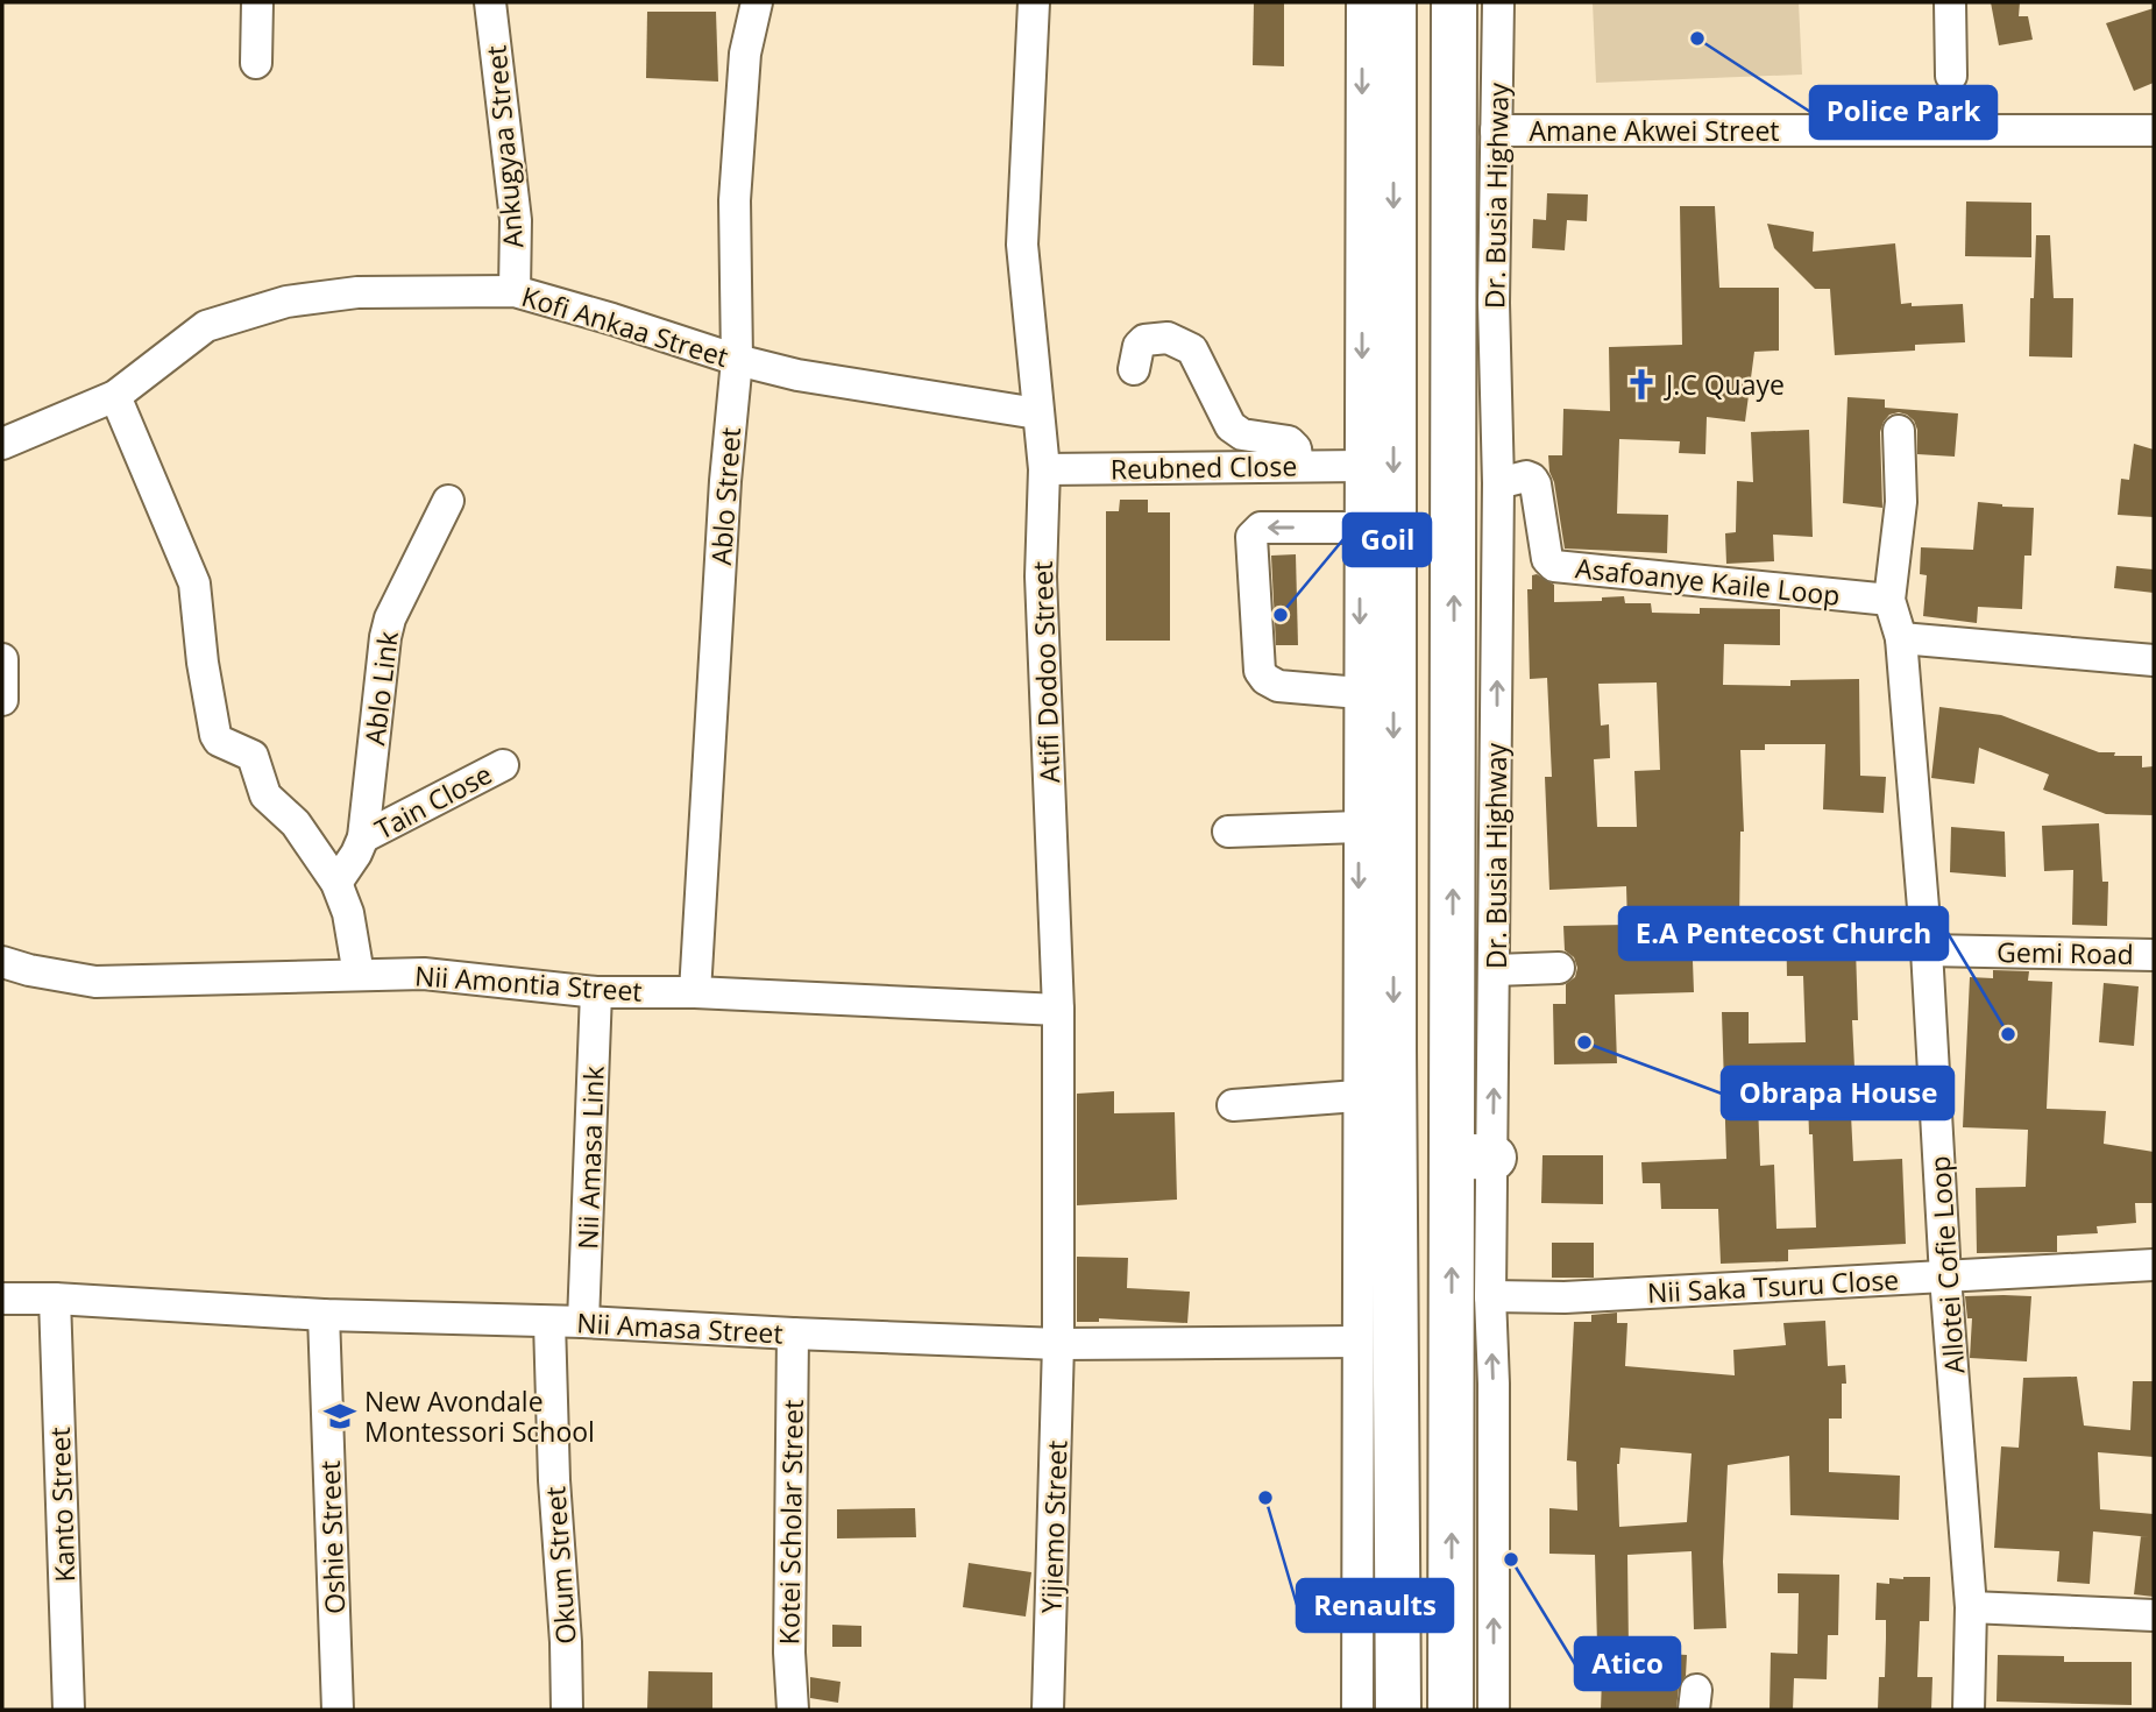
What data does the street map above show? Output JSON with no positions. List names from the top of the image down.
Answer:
{
  "streets": {
    "highway": ["Dr. Busia Highway"],
    "street": [
      "Amane Akwei Street",
      "Ankugyaa Street",
      "Kofi Ankaa Street",
      "Reubned Close",
      "Ablo Street",
      "Asafoanye Kaile Loop",
      "Atifi Dodoo Street",
      "Ablo Link",
      "Tain Close",
      "Gemi Road",
      "Nii Amontia Street",
      "Nii Amasa Link",
      "Allotei Cofie Loop",
      "Nii Saka Tsuru Close",
      "Nii Amasa Street",
      "Kanto Street",
      "Kotei Scholar Street",
      "Yijiemo Street",
      "Oshie Street",
      "Okum Street"
    ]
  },
  "crossings": [
    ["Amane Akwei Street", "Dr. Busia Highway"],
    ["Ankugyaa Street", "Kofi Ankaa Street"],
    ["Dr. Busia Highway", "Asafoanye Kaile Loop"],
    ["Dr. Busia Highway", "Nii Saka Tsuru Close"],
    ["Kofi Ankaa Street", "Ablo Street"],
    ["Kofi Ankaa Street", "Atifi Dodoo Street"],
    ["Reubned Close", "Atifi Dodoo Street"],
    ["Ablo Street", "Nii Amontia Street"],
    ["Asafoanye Kaile Loop", "Allotei Cofie Loop"],
    ["Atifi Dodoo Street", "Nii Amontia Street"],
    ["Atifi Dodoo Street", "Nii Amasa Street"],
    ["Atifi Dodoo Street", "Yijiemo Street"],
    ["Ablo Link", "Tain Close"],
    ["Gemi Road", "Allotei Cofie Loop"],
    ["Nii Amontia Street", "Nii Amasa Link"],
    ["Nii Amasa Link", "Nii Amasa Street"],
    ["Allotei Cofie Loop", "Nii Saka Tsuru Close"],
    ["Nii Amasa Street", "Kanto Street"],
    ["Nii Amasa Street", "Kotei Scholar Street"],
    ["Nii Amasa Street", "Yijiemo Street"],
    ["Nii Amasa Street", "Oshie Street"],
    ["Nii Amasa Street", "Okum Street"]
  ],
  "places": {
    "other": [
      "Police Park",
      "Goil",
      "E.A Pentecost Church",
      "Obrapa House",
      "Renaults",
      "Atico"
    ],
    "church": ["J.C Quaye"],
    "school or university": ["New Avondale Montessori School"]
  }
}
